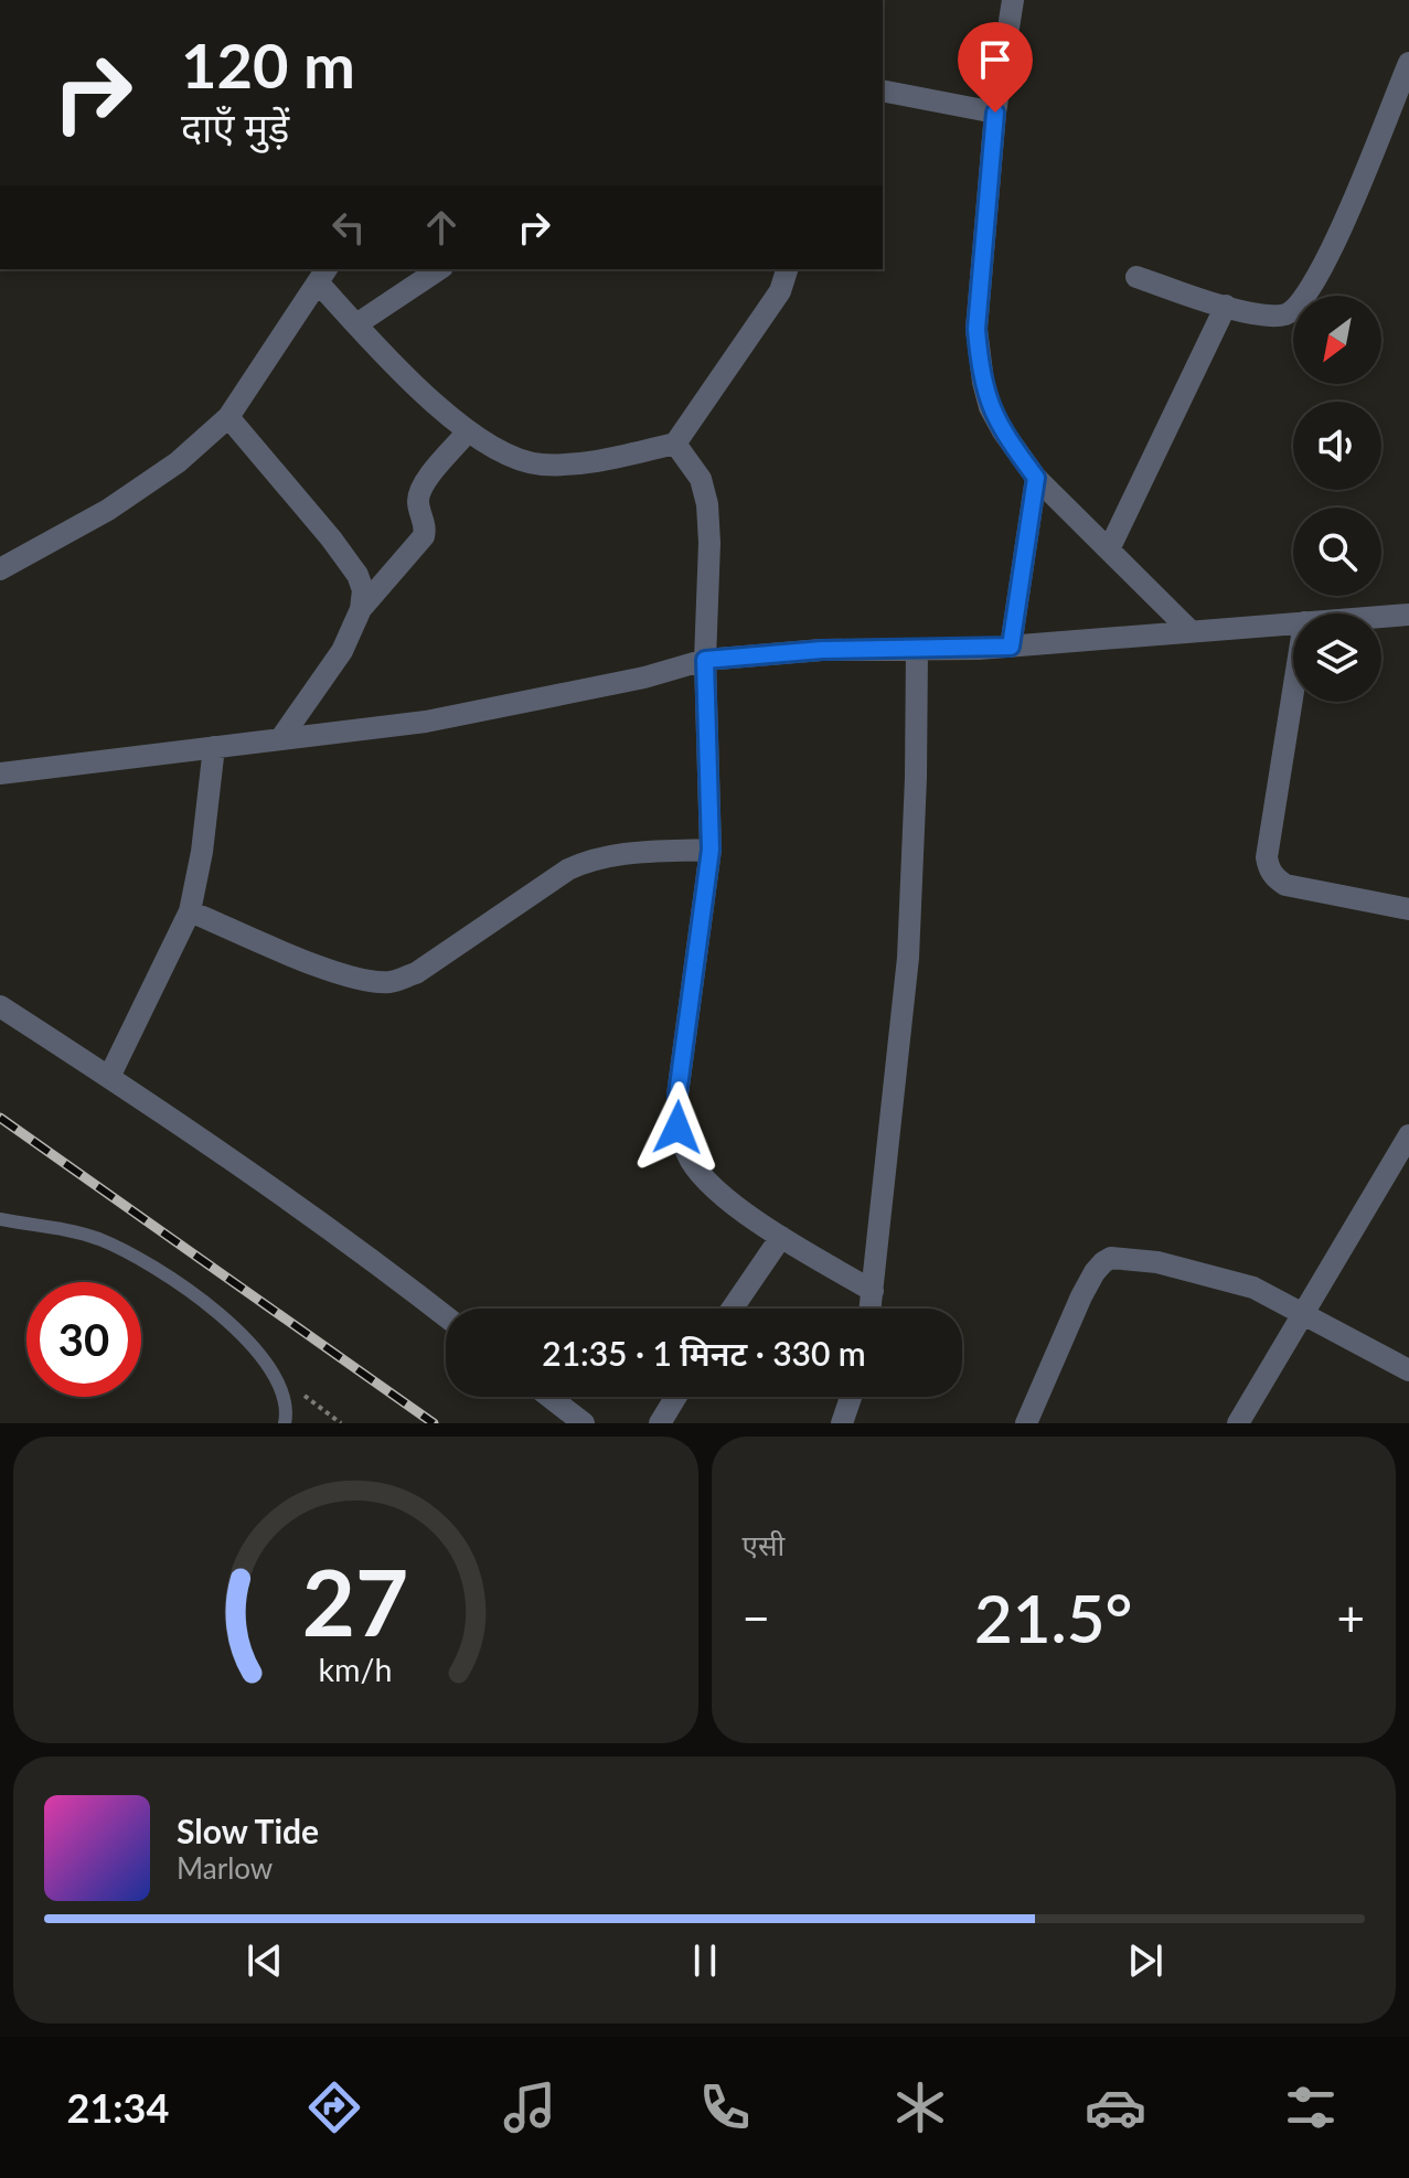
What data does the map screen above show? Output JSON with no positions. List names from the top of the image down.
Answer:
{
  "north": "bottom left",
  "page": {
    "turn": ["120 m", "दाएँ मुड़ें"],
    "limit": "30",
    "trip": "21:35 · 1 मिनट · 330 m",
    "tile": "एसी",
    "heat": ["−", "21.5°", "+"],
    "song": ["Slow Tide", "Marlow"],
    "tabs": "21:34",
    "gauge": ["27", "km/h"]
  }
}
